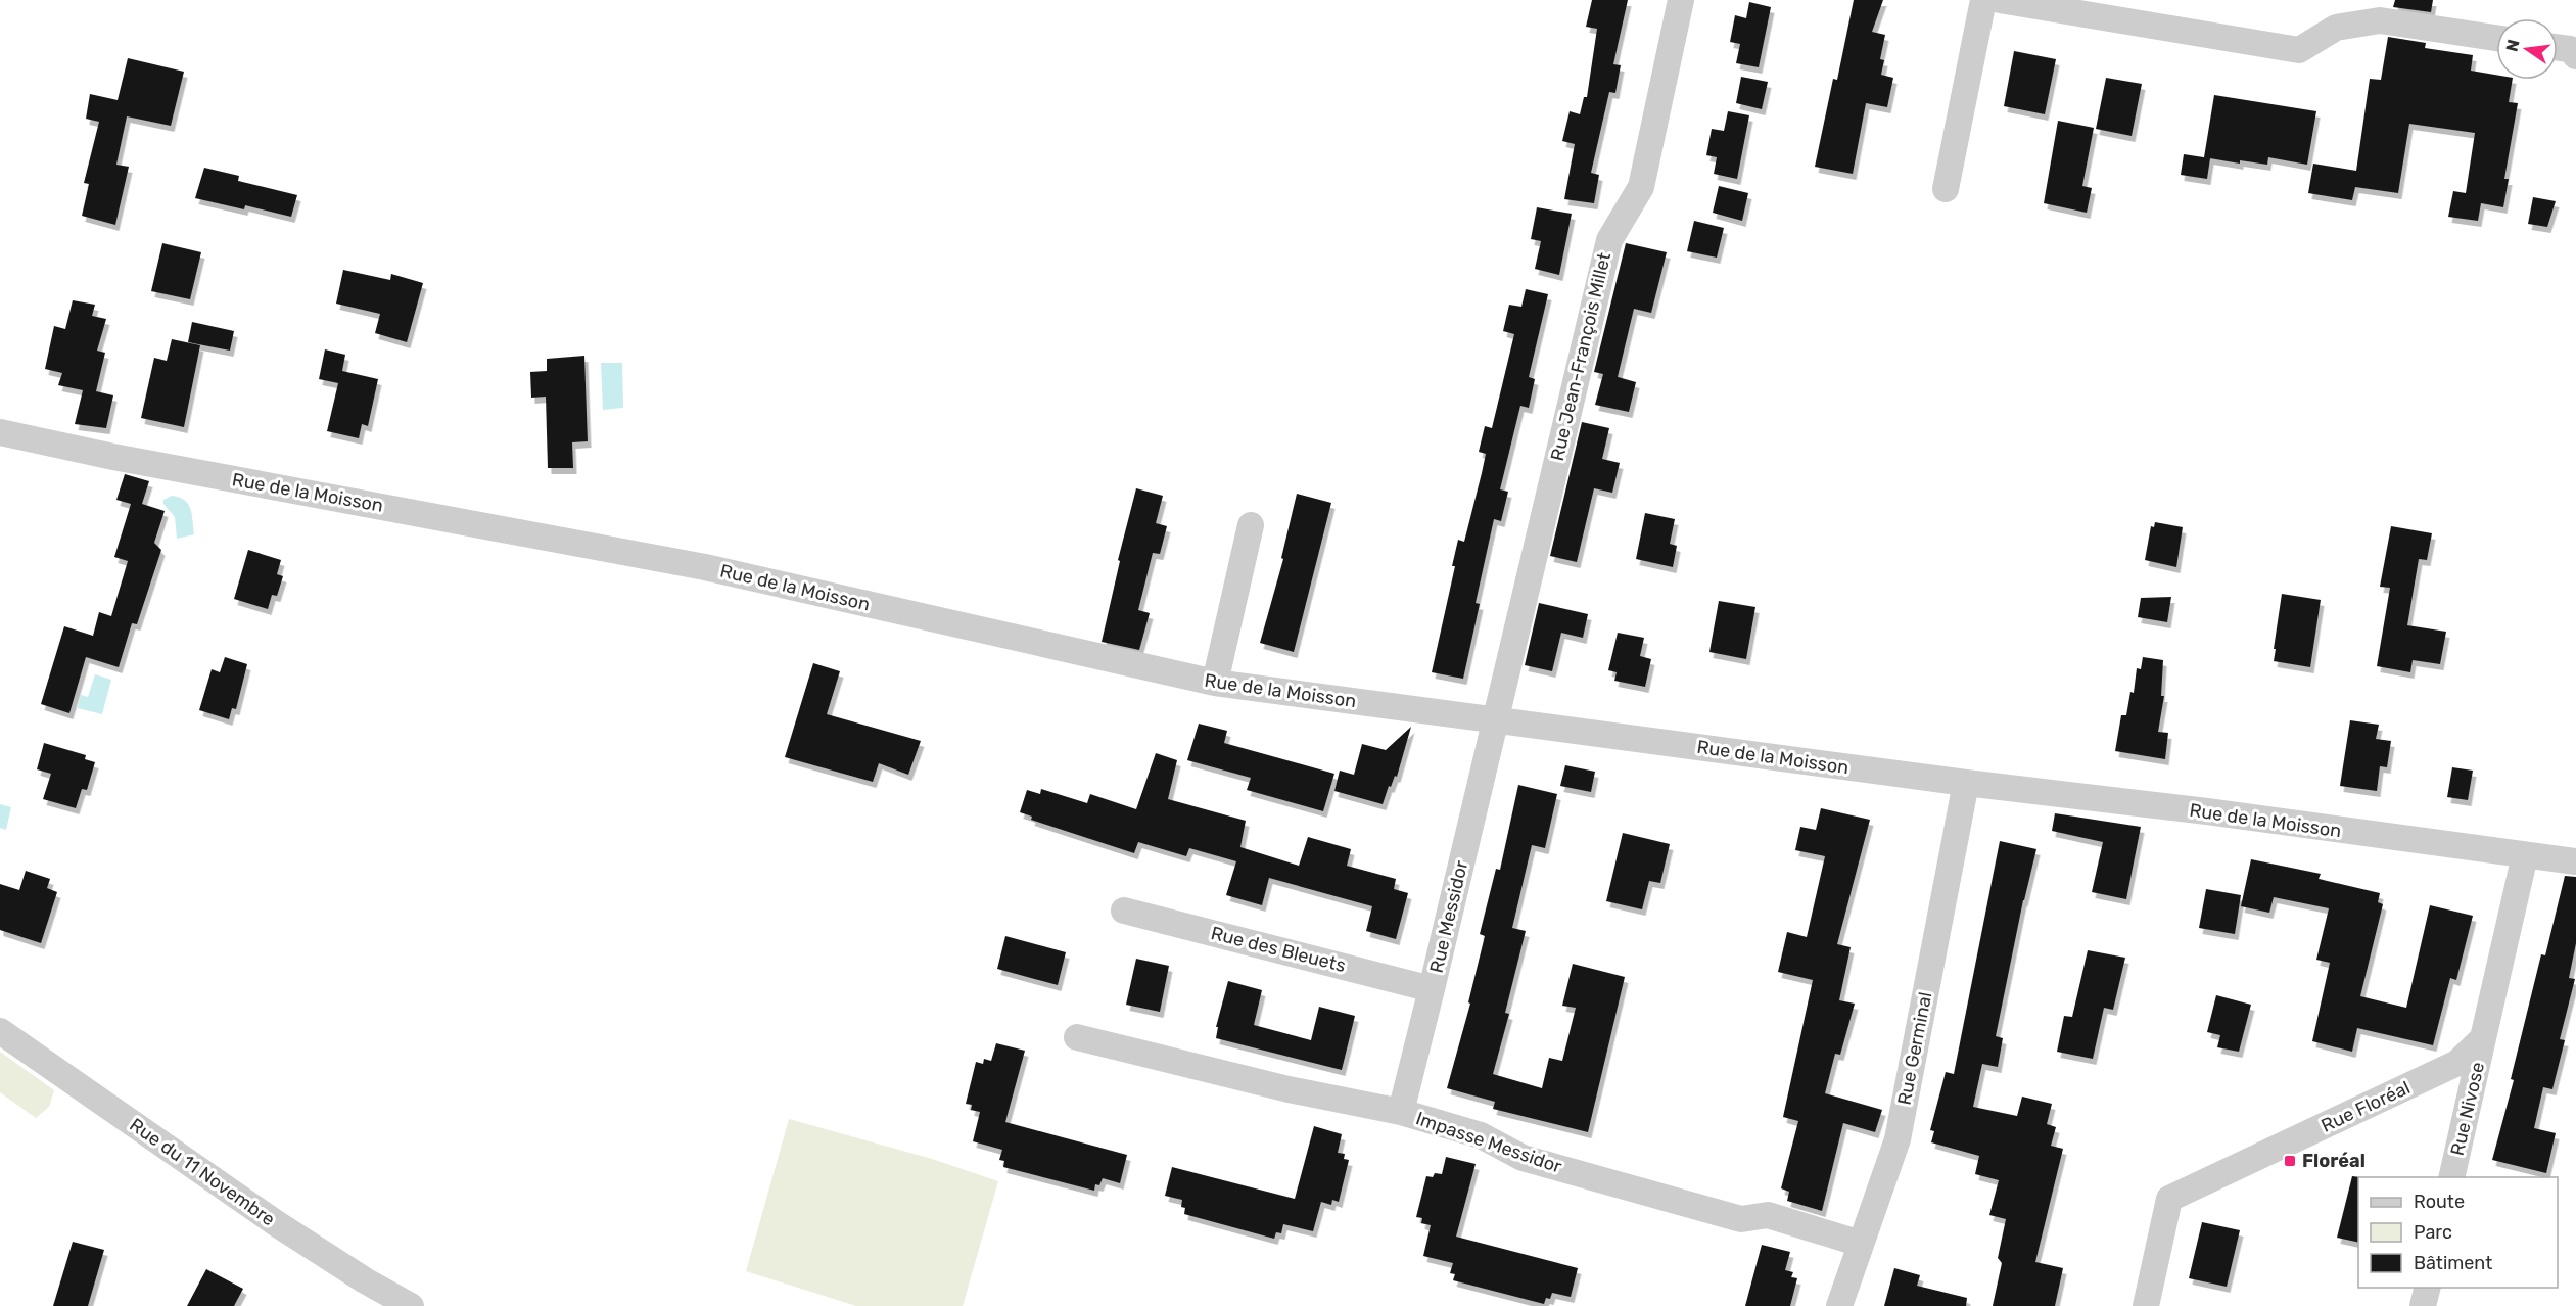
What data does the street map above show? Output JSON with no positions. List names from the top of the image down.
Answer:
{
  "streets": {
    "street": [
      "Rue Jean-François Millet",
      "Rue de la Moisson",
      "Rue Messidor",
      "Rue des Bleuets",
      "Rue Germinal",
      "Rue Floréal",
      "Rue Nivose",
      "Impasse Messidor",
      "Rue du 11 Novembre"
    ]
  },
  "crossings": [
    ["Rue Jean-François Millet", "Rue de la Moisson"],
    ["Rue Jean-François Millet", "Rue Messidor"],
    ["Rue de la Moisson", "Rue Messidor"],
    ["Rue de la Moisson", "Rue Germinal"],
    ["Rue Messidor", "Rue des Bleuets"],
    ["Rue Messidor", "Impasse Messidor"],
    ["Rue Germinal", "Impasse Messidor"],
    ["Rue Floréal", "Rue Nivose"]
  ],
  "places": {
    "transit": ["Floréal"]
  },
  "legend": ["Route", "Parc", "Bâtiment"],
  "north": "left"
}
